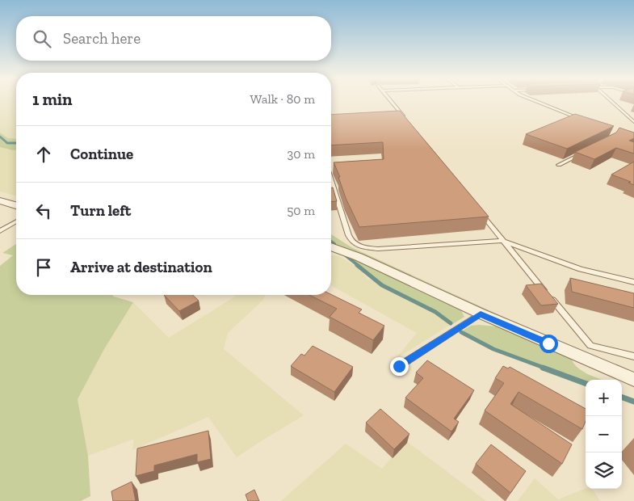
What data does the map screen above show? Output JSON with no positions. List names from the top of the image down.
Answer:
{
  "page": {
    "search": "Search here",
    "heading": ["1 min", "Walk · 80 m"],
    "list": [
      ["Continue", "30 m"],
      ["Turn left", "50 m"],
      "Arrive at destination"
    ],
    "map_buttons": ["+", "−"]
  }
}
